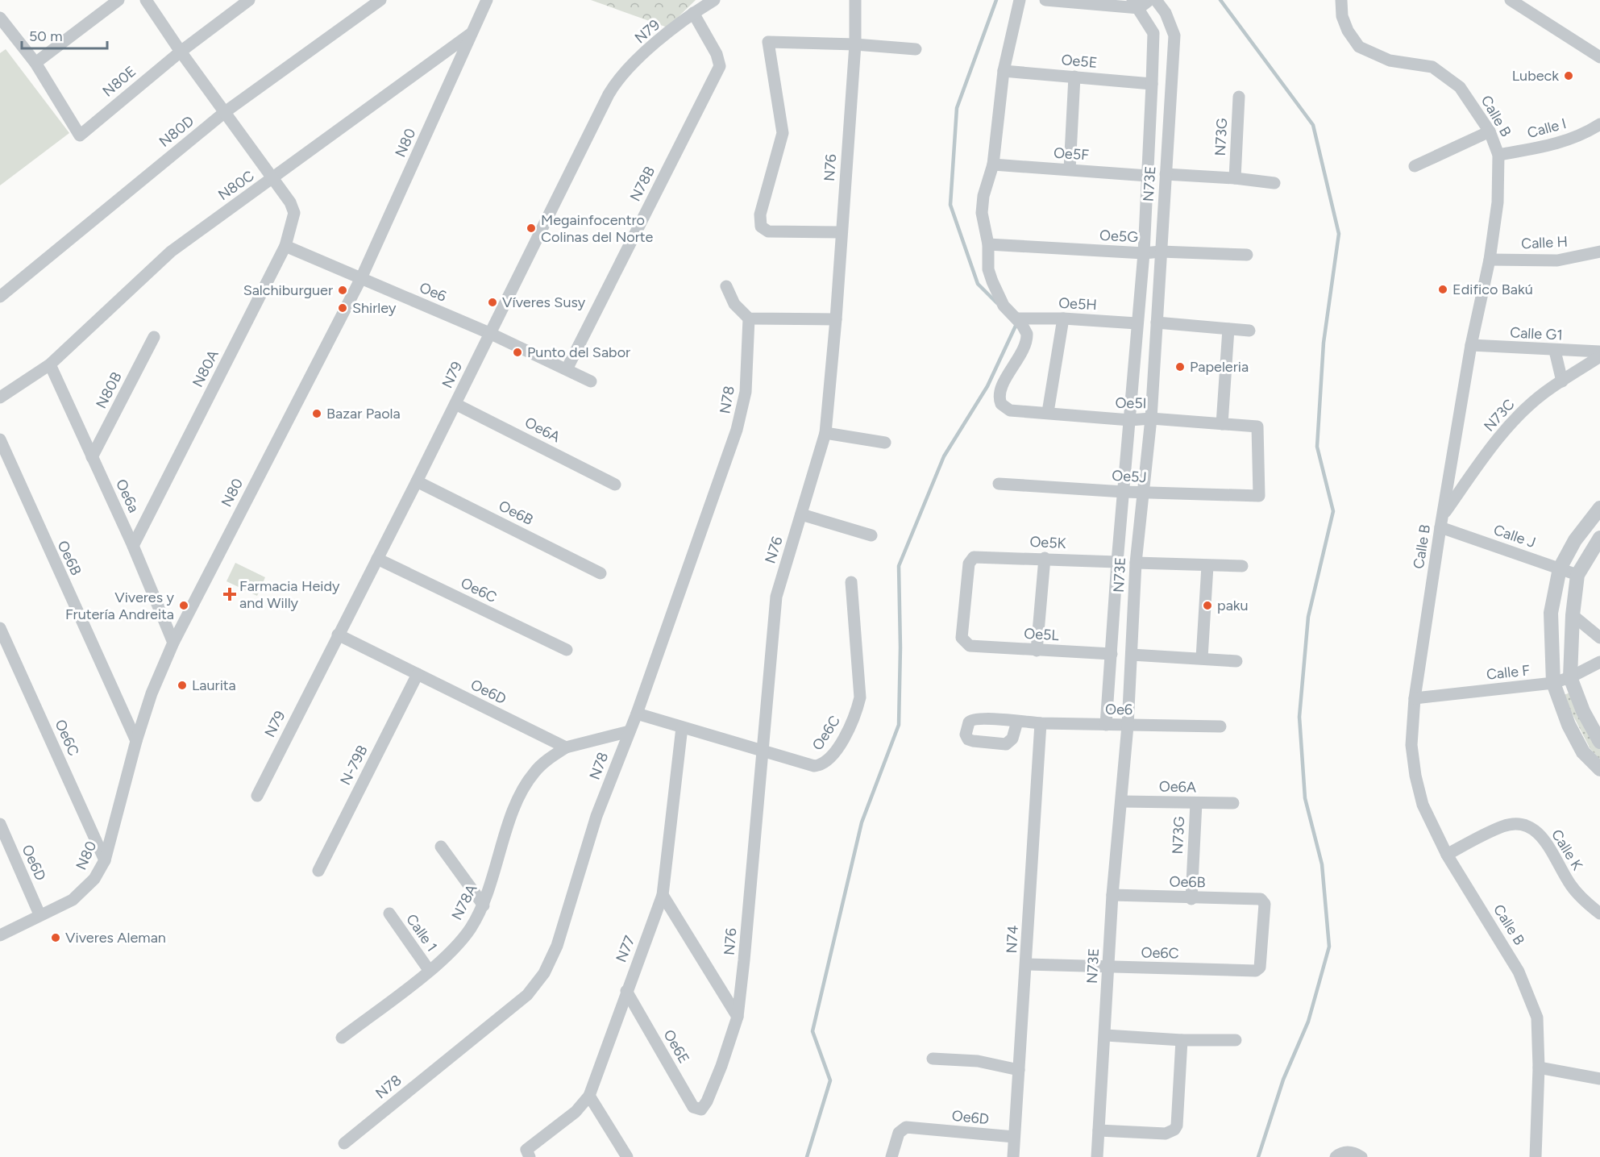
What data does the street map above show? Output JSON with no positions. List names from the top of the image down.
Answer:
{
  "streets": {
    "street": [
      "N79",
      "Oe5E",
      "N80E",
      "Calle B",
      "Calle I",
      "N80D",
      "N73G",
      "N80",
      "Oe5F",
      "N76",
      "N78B",
      "N73E",
      "N80C",
      "Oe5G",
      "Calle H",
      "Oe6",
      "Oe5H",
      "Calle G1",
      "N80A",
      "N80B",
      "N78",
      "Oe5I",
      "N73C",
      "Oe6A",
      "Oe5J",
      "Oe6a",
      "Oe6B",
      "Calle J",
      "Oe5K",
      "Oe6C",
      "Oe5L",
      "Calle F",
      "Oe6D",
      "N-79B",
      "Calle K",
      "N78A",
      "Calle 1",
      "N74",
      "N77",
      "Oe6E"
    ]
  },
  "crossings": [
    ["N79", "N78B"],
    ["N79", "Oe6"],
    ["N79", "Oe6A"],
    ["N79", "Oe6B"],
    ["N79", "Oe6C"],
    ["N79", "Oe6D"],
    ["Oe5E", "N73E"],
    ["Calle B", "Calle I"],
    ["Calle B", "Calle H"],
    ["Calle B", "Calle G1"],
    ["Calle B", "N73C"],
    ["Calle B", "Calle J"],
    ["Calle B", "Calle F"],
    ["Calle B", "Calle K"],
    ["N73G", "Oe6A"],
    ["N73G", "Oe6B"],
    ["N80", "N80C"],
    ["N80", "Oe6"],
    ["N80", "Oe6a"],
    ["N80", "Oe6B"],
    ["N80", "Oe6C"],
    ["N80", "Oe6D"],
    ["Oe5F", "N73E"],
    ["N76", "Oe6C"],
    ["N76", "Oe6E"],
    ["N78B", "Oe6"],
    ["N73E", "Oe5G"],
    ["N73E", "Oe6"],
    ["N73E", "Oe5H"],
    ["N73E", "Oe5I"],
    ["N73E", "Oe6A"],
    ["N73E", "Oe5J"],
    ["N73E", "Oe6B"],
    ["N73E", "Oe5K"],
    ["N73E", "Oe6C"],
    ["N73E", "Oe5L"],
    ["N80C", "N80A"],
    ["N80C", "Oe6a"],
    ["Oe6", "N80A"],
    ["Oe6", "N74"],
    ["Oe5H", "Oe5I"],
    ["N80A", "Oe6a"],
    ["N80B", "Oe6a"],
    ["N78", "Oe6C"],
    ["Oe5I", "Oe5J"],
    ["N73C", "Calle J"],
    ["Oe6B", "Oe6C"],
    ["Oe5K", "Oe5L"],
    ["Oe6C", "N74"],
    ["Oe6C", "N77"],
    ["Oe6D", "N-79B"],
    ["Oe6D", "N78A"],
    ["Oe6D", "N74"],
    ["N78A", "Calle 1"],
    ["N77", "Oe6E"]
  ],
  "places": {
    "other": [
      "Lubeck",
      "Megainfocentro Colinas del Norte",
      "Edifico Bakú",
      "Salchiburguer",
      "Víveres Susy",
      "Shirley",
      "Punto del Sabor",
      "Papeleria",
      "Bazar Paola",
      "Viveres y Frutería Andreita",
      "paku",
      "Laurita",
      "Viveres Aleman"
    ],
    "health": ["Farmacia Heidy and Willy"]
  },
  "scale_bar": "50 m"
}
